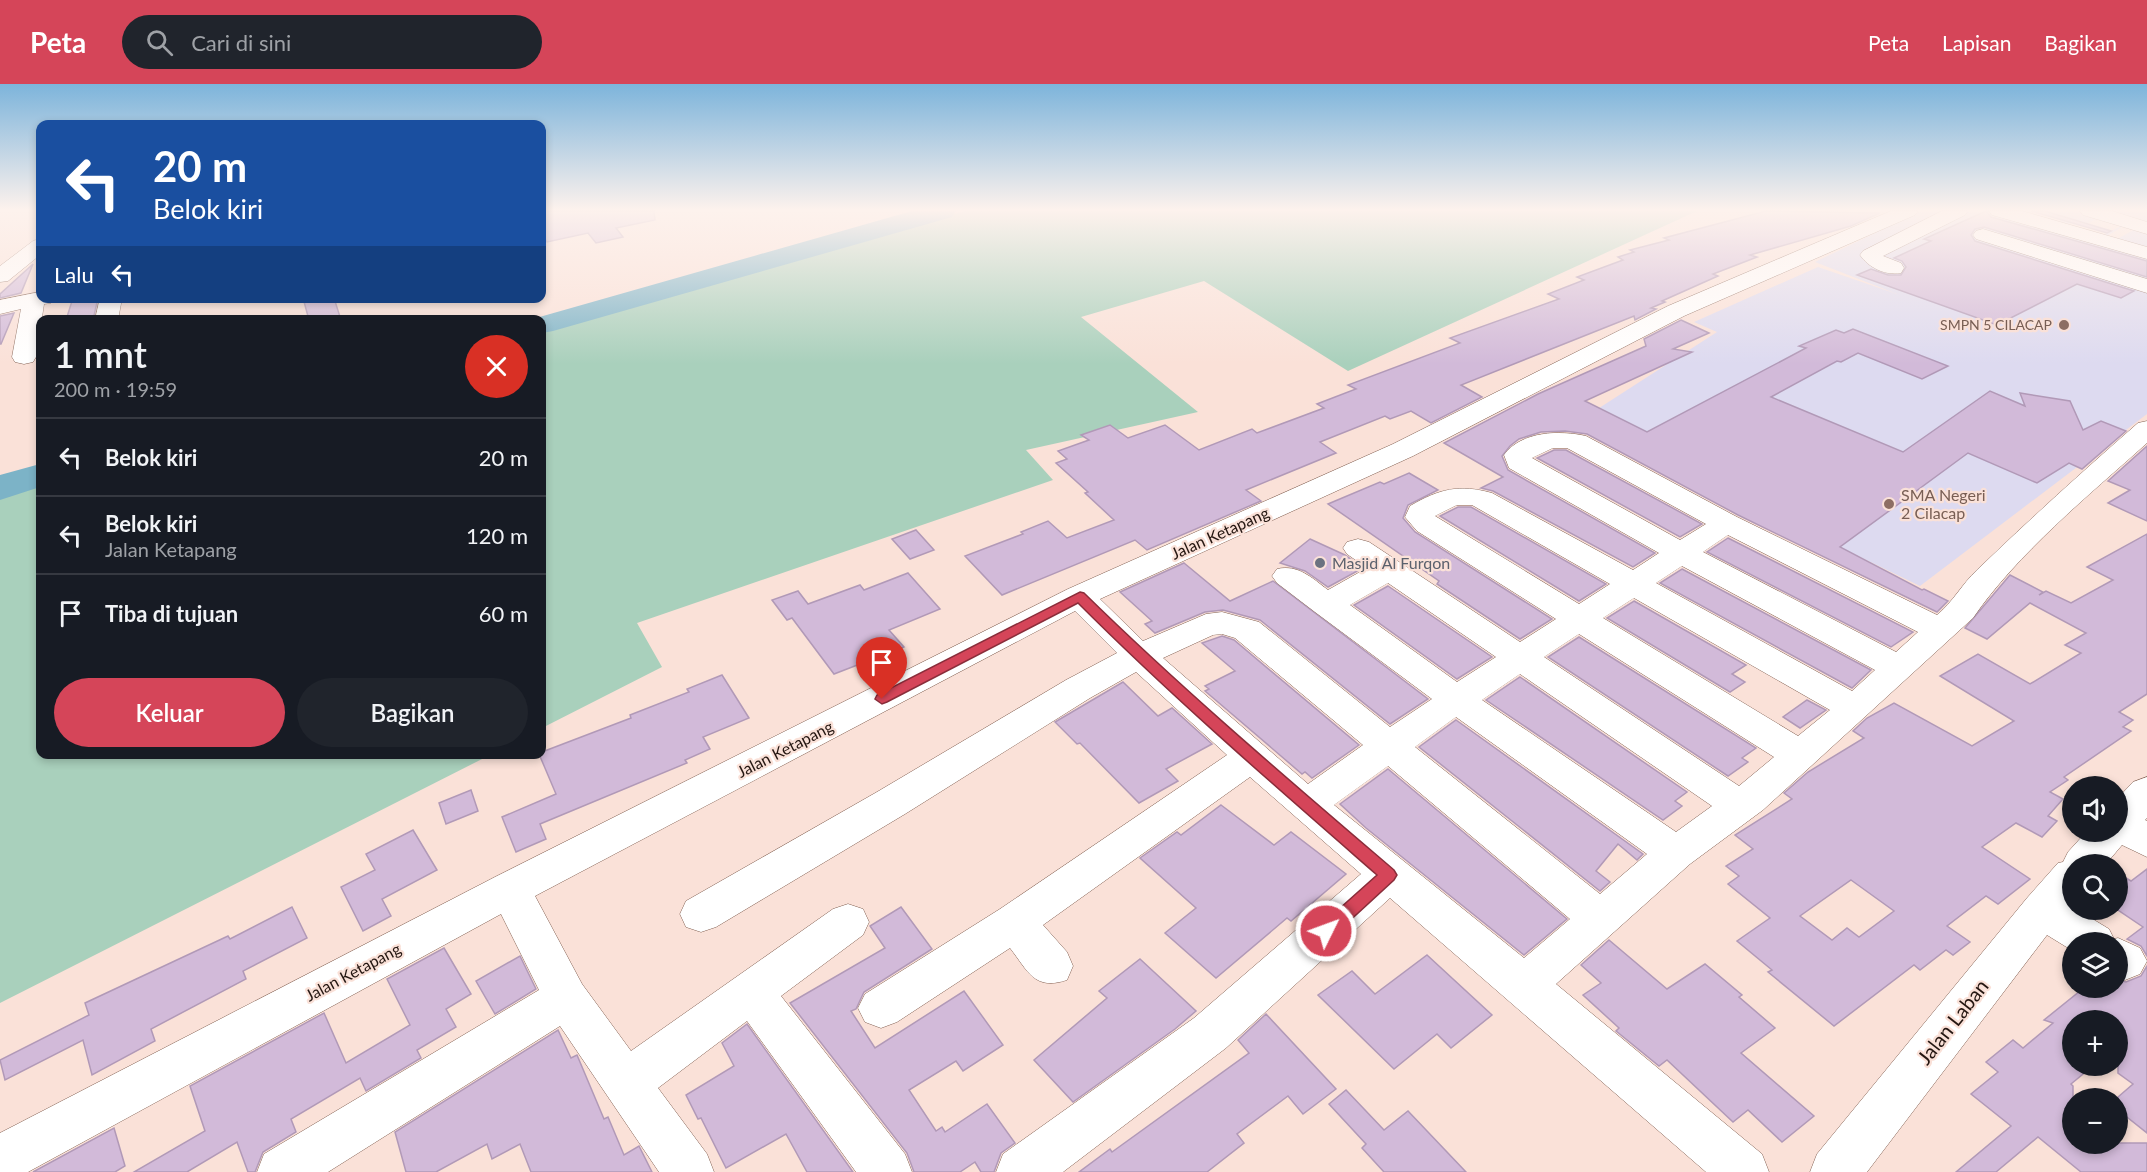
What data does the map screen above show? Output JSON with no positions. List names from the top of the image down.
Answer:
{
  "streets": {
    "street": ["Jalan Ketapang", "Jalan Laban"]
  },
  "places": ["SMPN 5 CILACAP", "SMA Negeri 2 Cilacap", "Masjid Al Furqon"],
  "page": {
    "header": "Peta",
    "search": "Cari di sini",
    "nav": ["Peta", "Lapisan", "Bagikan"],
    "turn": ["20 m", "Belok kiri"],
    "then": "Lalu",
    "heading": ["1 mnt", "200 m · 19:59"],
    "list": [
      {
        "name": "Belok kiri",
        "value": "20 m"
      },
      {
        "name": "Belok kiri",
        "note": "Jalan Ketapang",
        "value": "120 m"
      },
      {
        "name": "Tiba di tujuan",
        "value": "60 m"
      }
    ],
    "buttons": ["Keluar", "Bagikan"],
    "map_buttons": ["+", "−"]
  }
}
